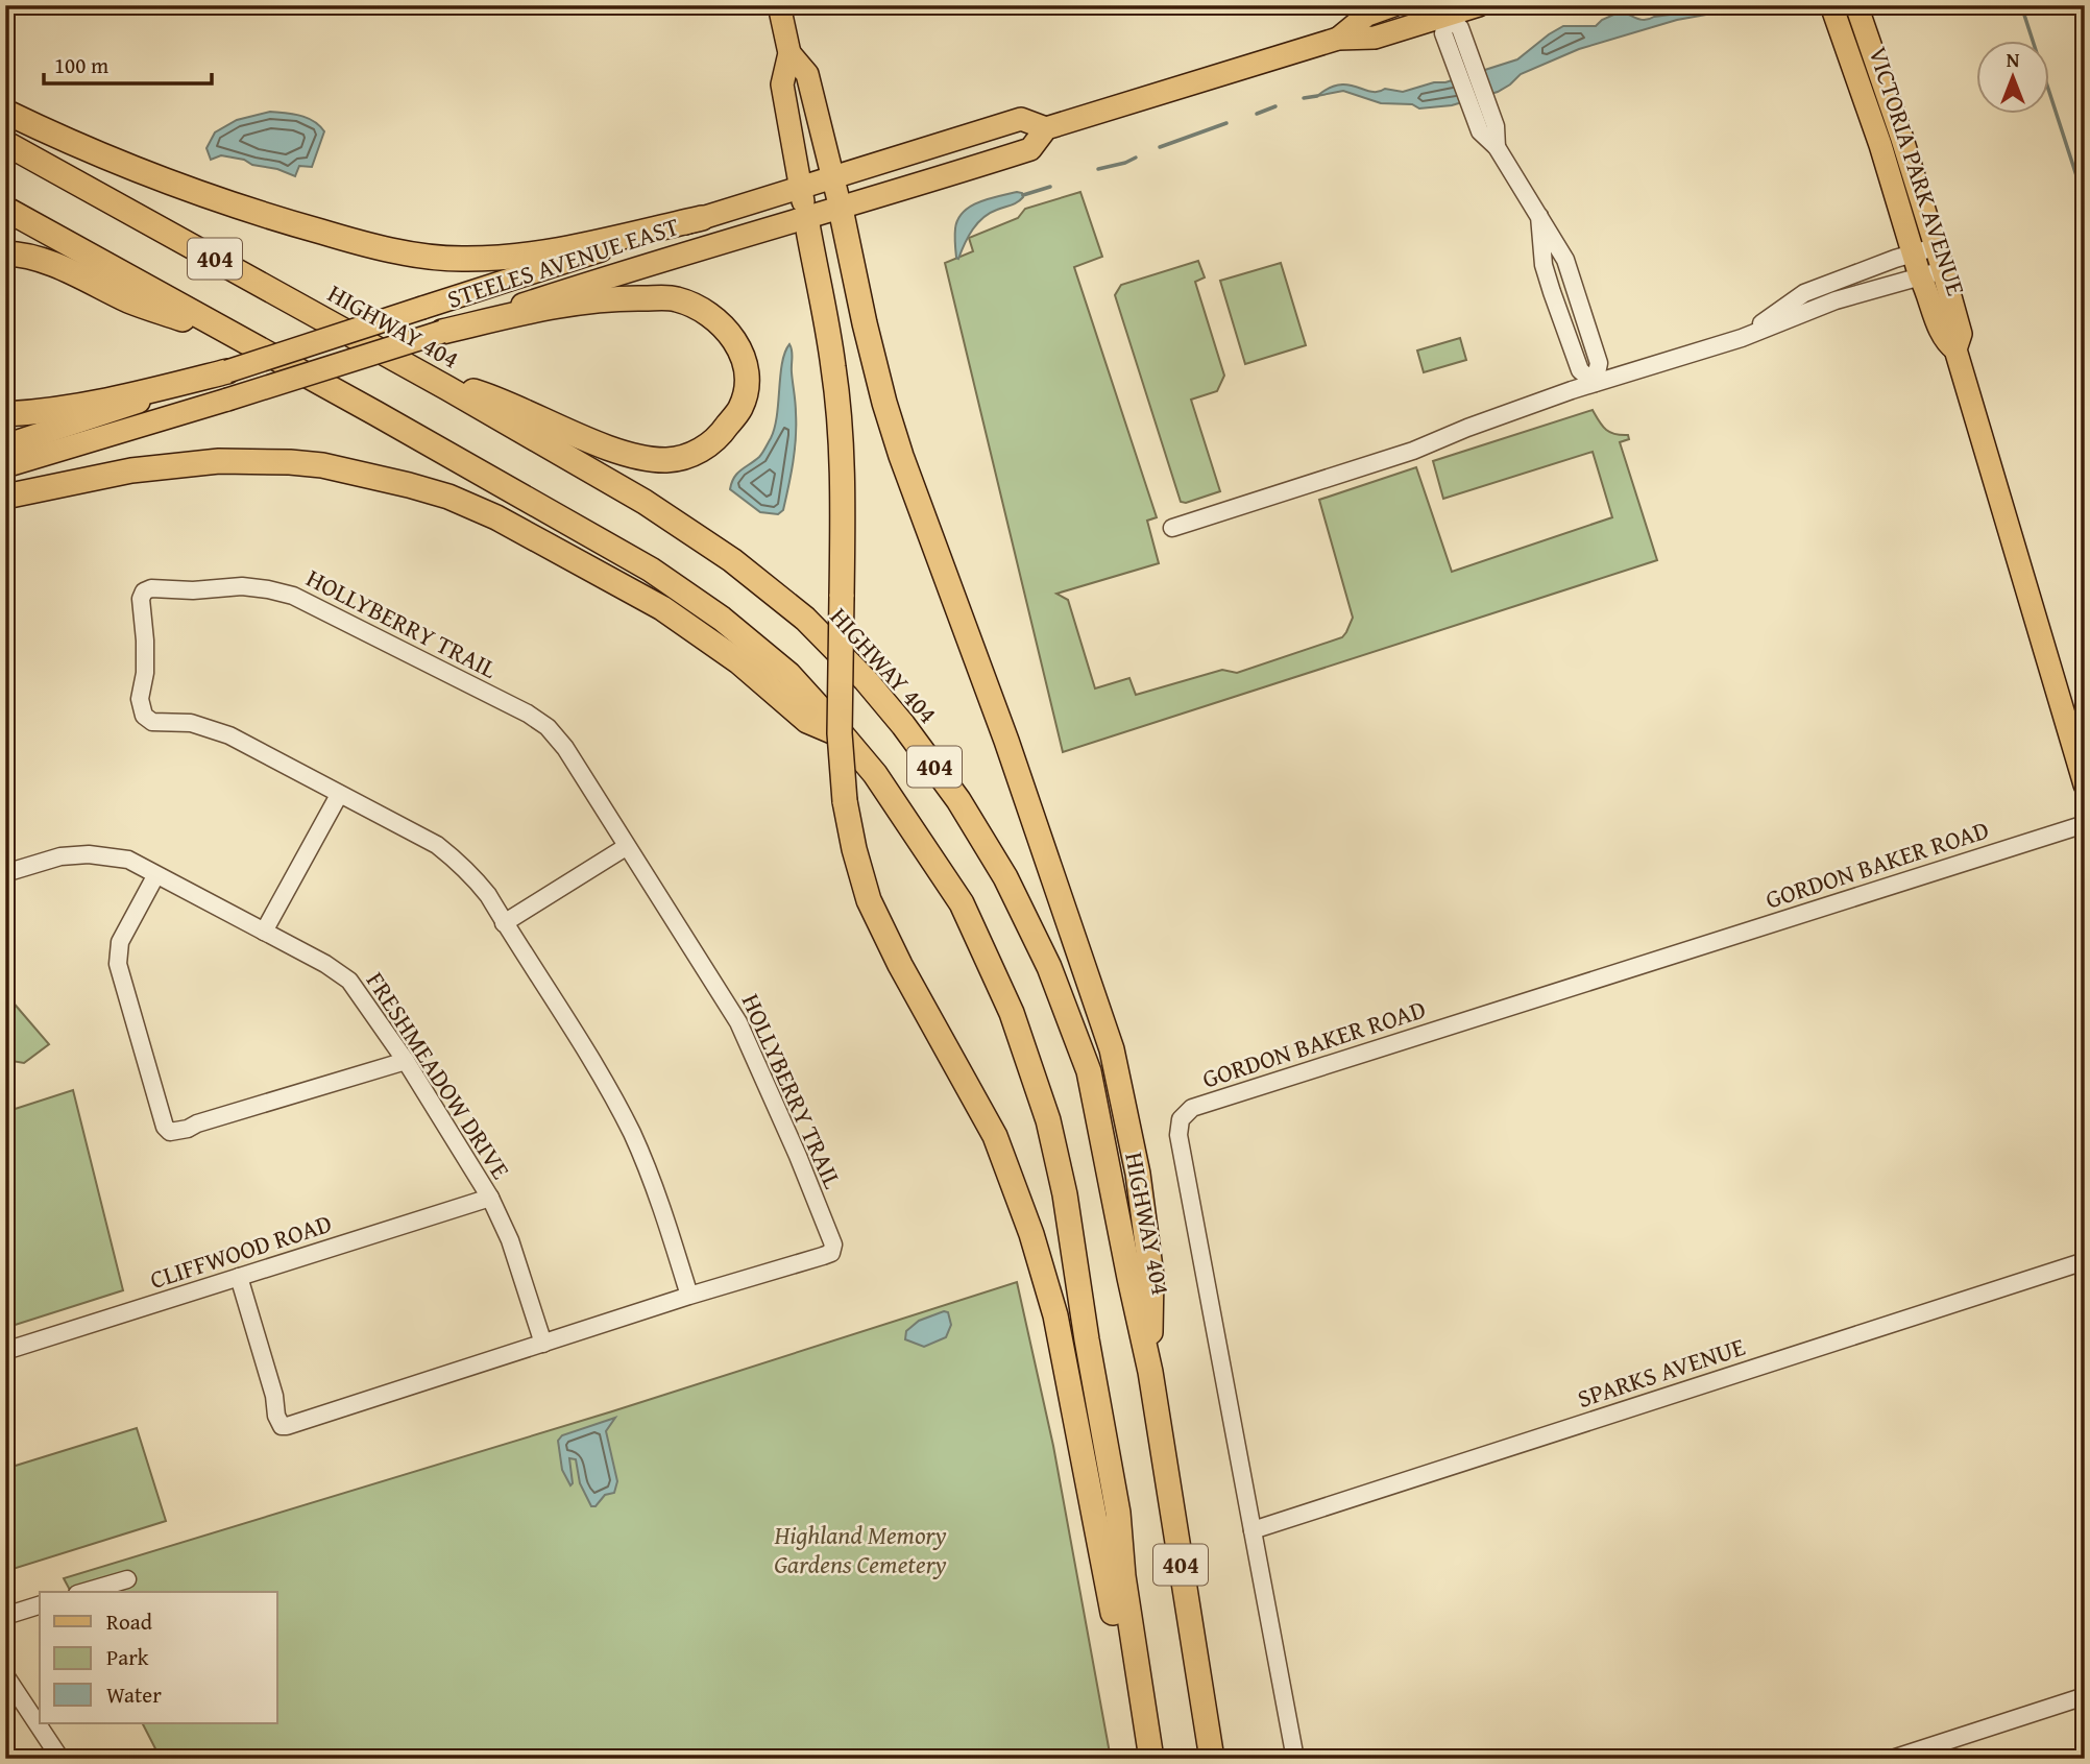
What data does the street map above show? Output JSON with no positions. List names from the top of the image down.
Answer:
{
  "streets": {
    "highway": ["404", "HIGHWAY 404"],
    "main road": ["VICTORIA PARK AVENUE", "STEELES AVENUE EAST"],
    "street": [
      "HOLLYBERRY TRAIL",
      "GORDON BAKER ROAD",
      "FRESHMEADOW DRIVE",
      "CLIFFWOOD ROAD",
      "SPARKS AVENUE"
    ]
  },
  "crossings": [
    ["HOLLYBERRY TRAIL", "FRESHMEADOW DRIVE"],
    ["HOLLYBERRY TRAIL", "CLIFFWOOD ROAD"],
    ["GORDON BAKER ROAD", "SPARKS AVENUE"],
    ["FRESHMEADOW DRIVE", "CLIFFWOOD ROAD"]
  ],
  "parks": ["Highland Memory Gardens Cemetery"],
  "legend": ["Road", "Park", "Water"],
  "scale_bar": "100 m",
  "north": "top"
}
